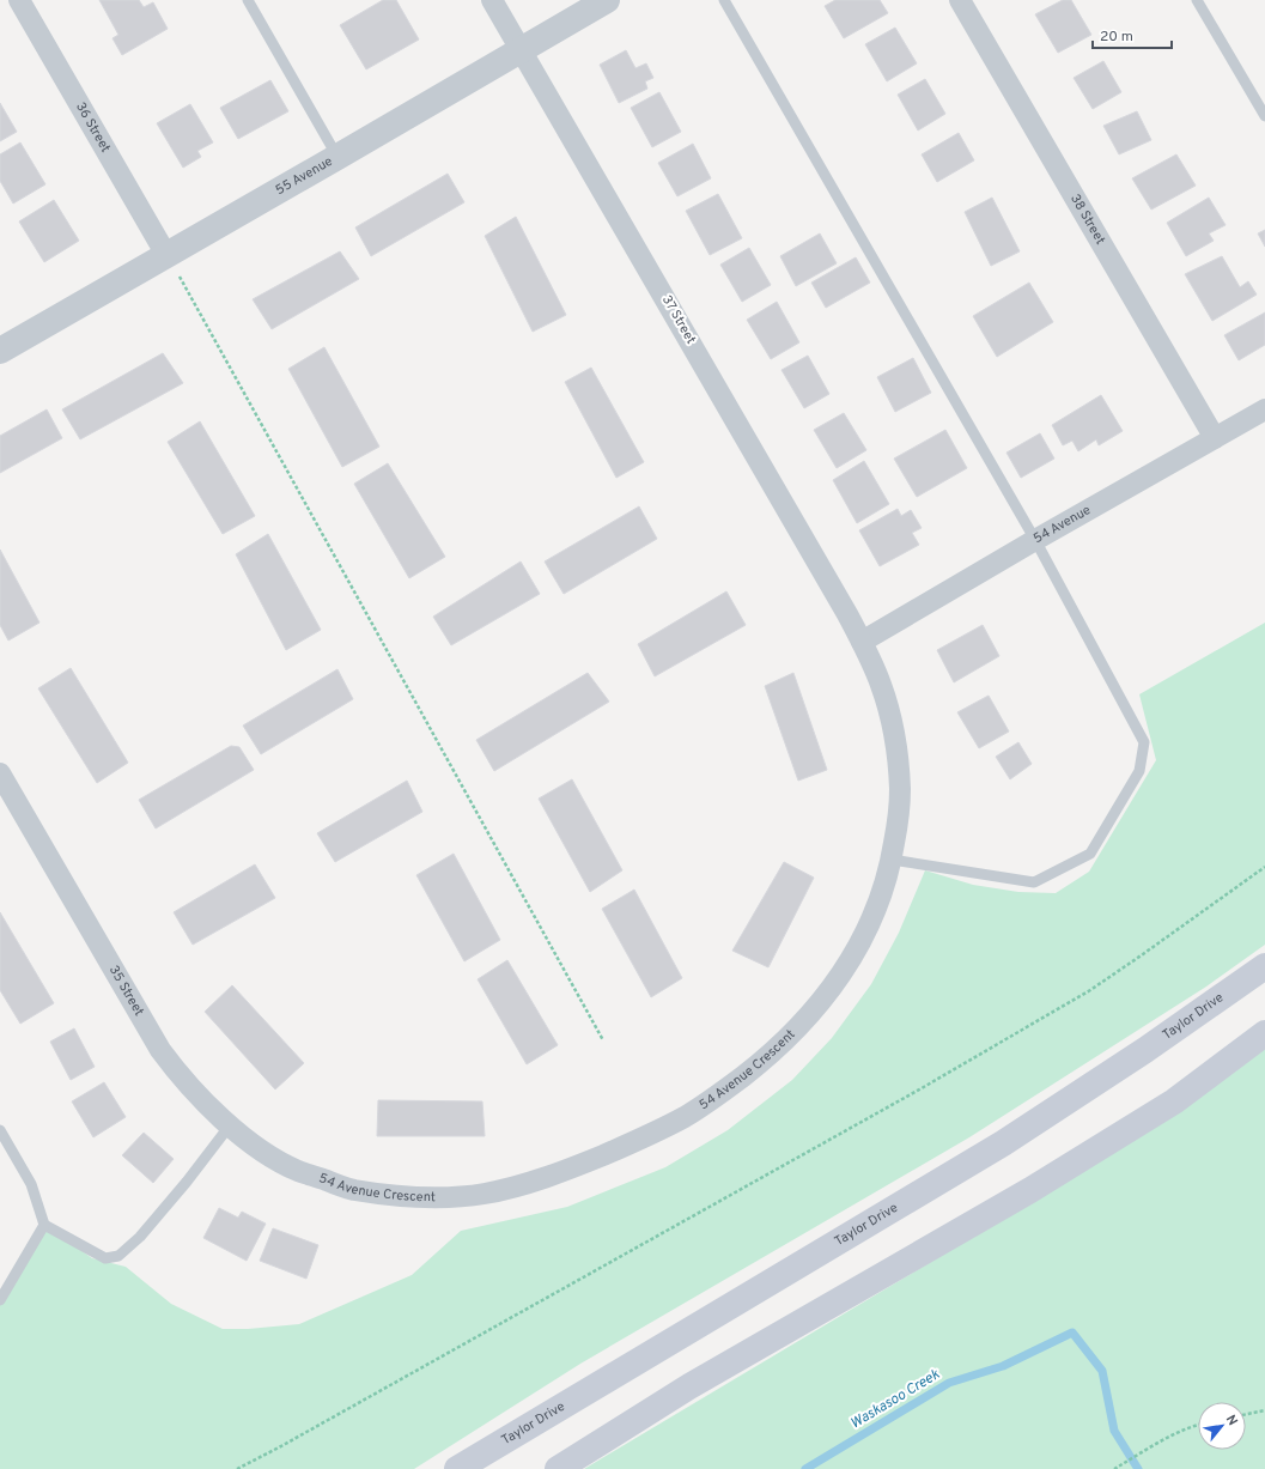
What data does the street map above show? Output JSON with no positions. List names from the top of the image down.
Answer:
{
  "streets": {
    "main road": ["Taylor Drive"],
    "street": [
      "36 Street",
      "55 Avenue",
      "38 Street",
      "37 Street",
      "54 Avenue",
      "35 Street",
      "54 Avenue Crescent"
    ]
  },
  "crossings": [
    ["36 Street", "55 Avenue"],
    ["55 Avenue", "37 Street"],
    ["38 Street", "54 Avenue"],
    ["37 Street", "54 Avenue"],
    ["37 Street", "54 Avenue Crescent"],
    ["54 Avenue", "54 Avenue Crescent"],
    ["35 Street", "54 Avenue Crescent"]
  ],
  "water": ["Waskasoo Creek"],
  "scale_bar": "20 m",
  "north": "top right"
}
